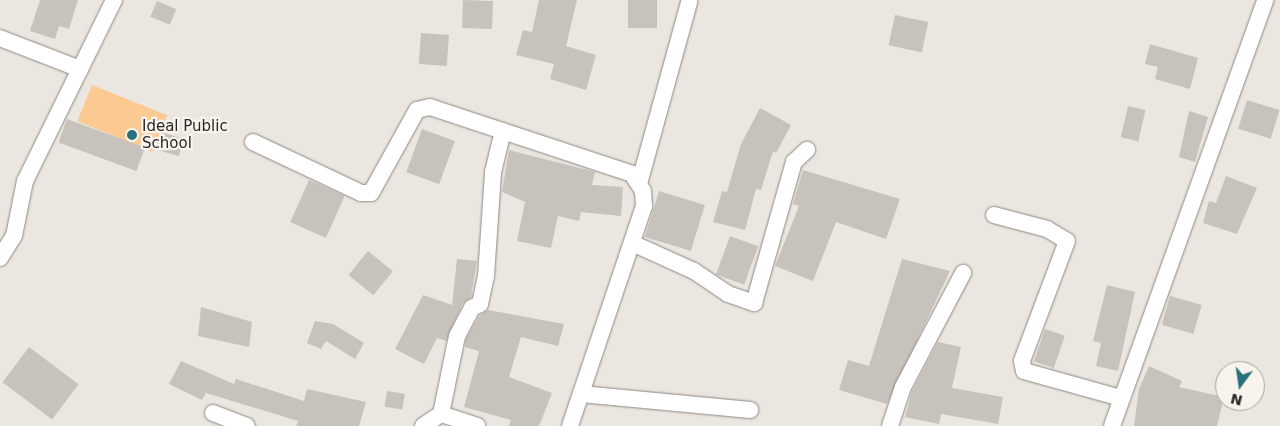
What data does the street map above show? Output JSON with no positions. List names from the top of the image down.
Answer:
{
  "places": ["Ideal Public School"],
  "north": "bottom"
}
